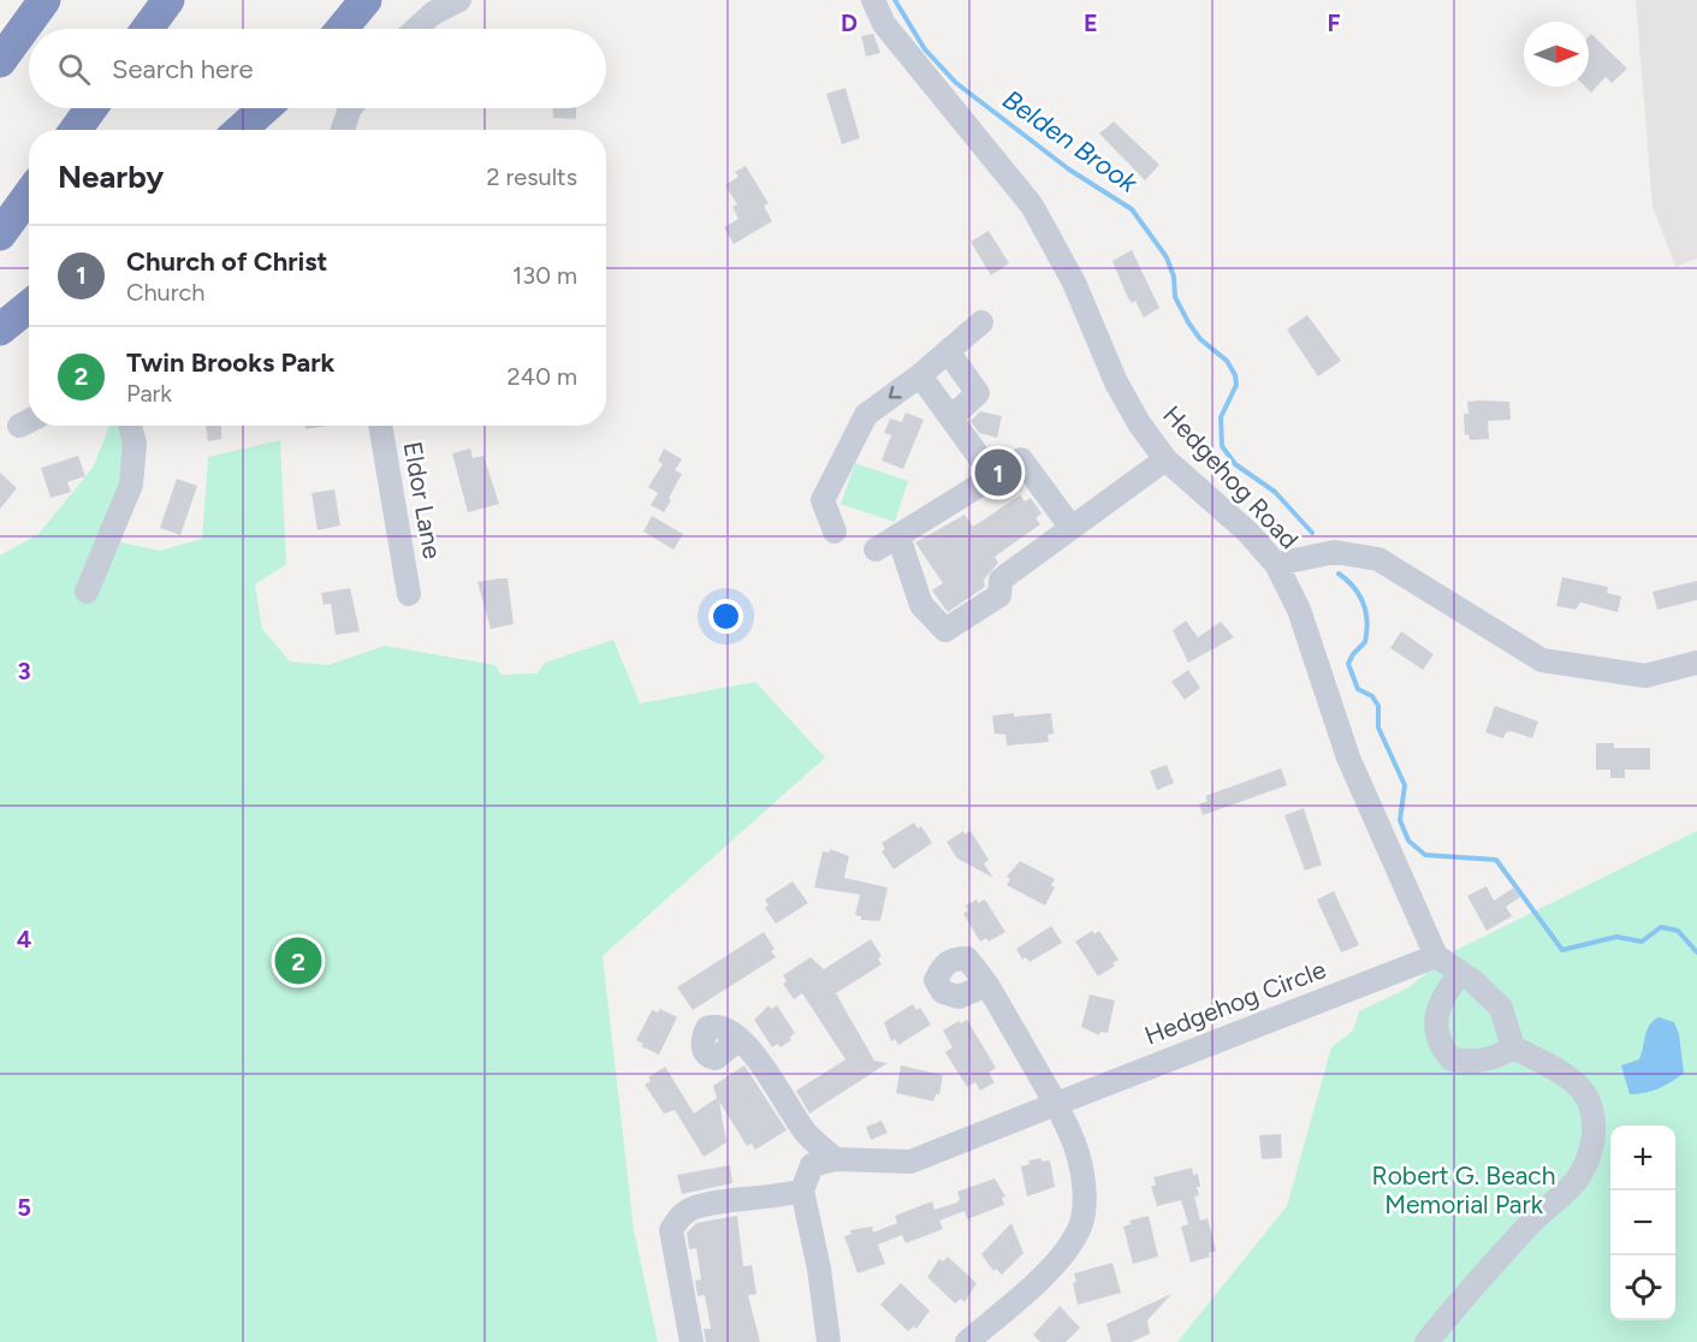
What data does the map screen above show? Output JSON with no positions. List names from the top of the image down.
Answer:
{
  "streets": {
    "street": ["Hedgehog Road", "Eldor Lane", "Hedgehog Circle"]
  },
  "crossings": [
    ["Hedgehog Road", "Hedgehog Circle"]
  ],
  "water": ["Belden Brook"],
  "parks": ["Robert G. Beach Memorial Park"],
  "north": "right",
  "page": {
    "search": "Search here",
    "heading": ["Nearby", "2 results"],
    "list": [
      {
        "mark": "1",
        "name": "Church of Christ",
        "note": "Church",
        "value": "130 m"
      },
      {
        "mark": "2",
        "name": "Twin Brooks Park",
        "note": "Park",
        "value": "240 m"
      }
    ],
    "pins": ["1", "2"],
    "map_buttons": ["+", "−"]
  },
  "grid": {
    "columns": ["D", "E", "F"],
    "rows": ["3", "4", "5"]
  }
}
